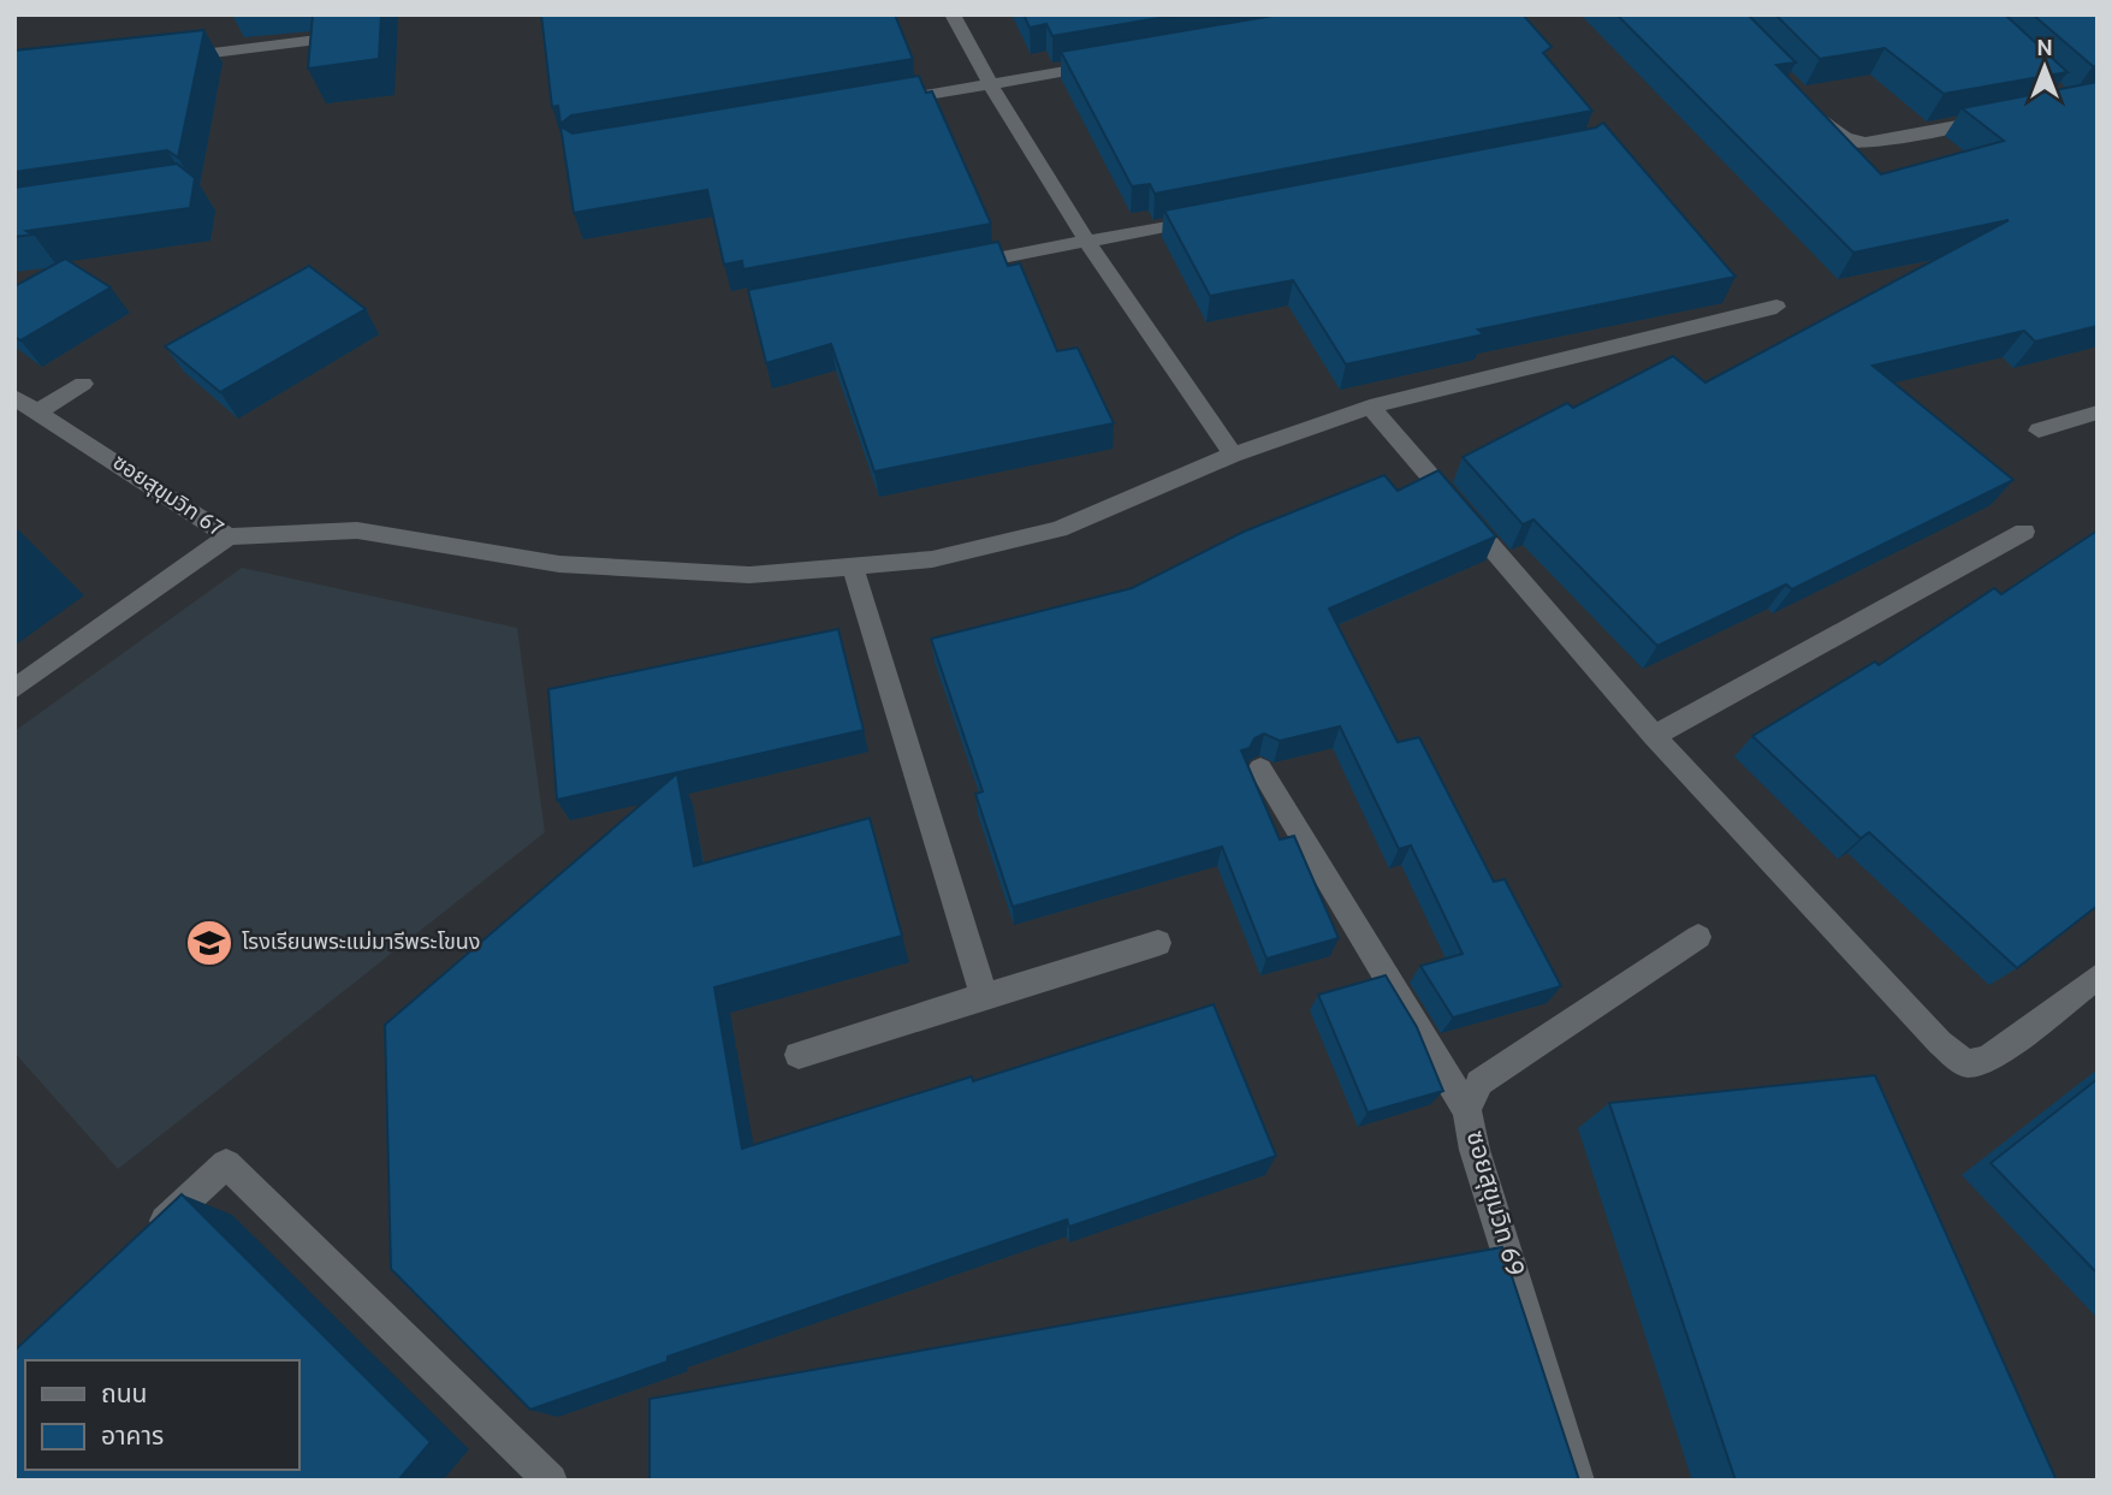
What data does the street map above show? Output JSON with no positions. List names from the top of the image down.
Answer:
{
  "streets": {
    "street": ["ซอยสุขุมวิท 67", "ซอยสุขุมวิท 69"]
  },
  "places": {
    "school or university": ["โรงเรียนพระแม่มารีพระโขนง"]
  },
  "legend": ["ถนน", "อาคาร"],
  "north": "top"
}
